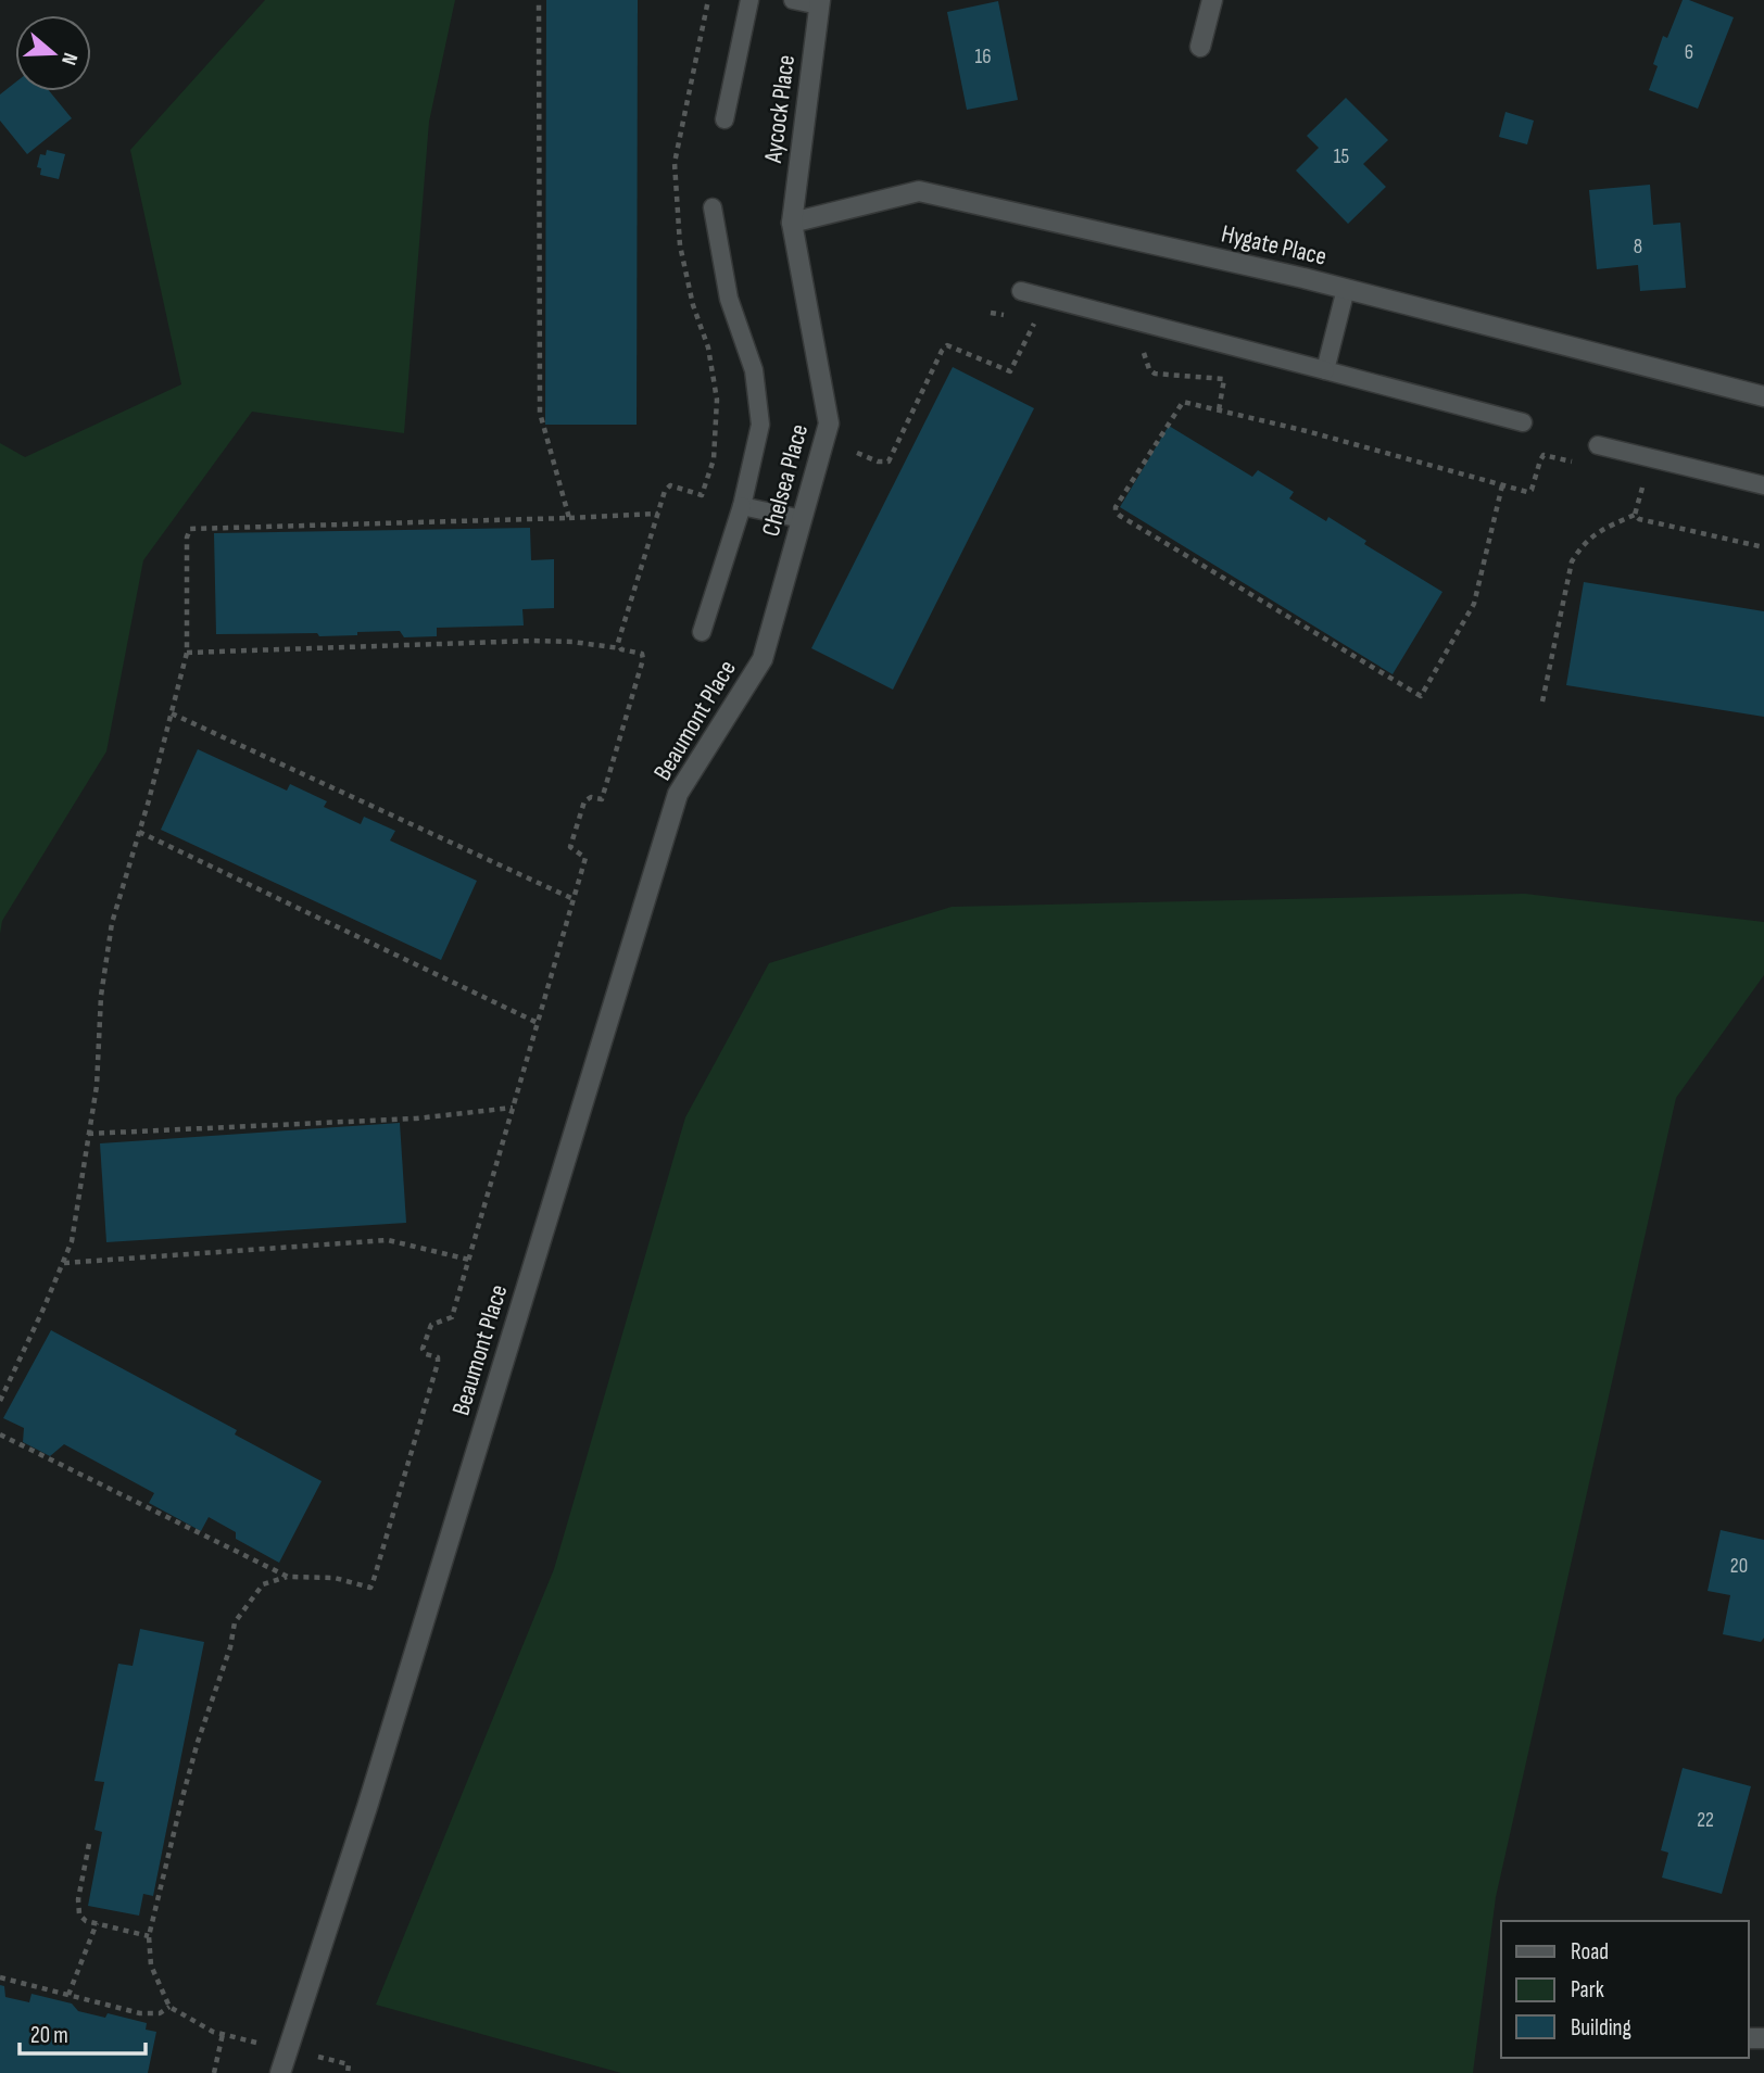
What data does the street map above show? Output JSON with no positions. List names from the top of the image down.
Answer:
{
  "streets": {
    "street": [
      "Aycock Place",
      "Hygate Place",
      "Chelsea Place",
      "Beaumont Place"
    ]
  },
  "crossings": [
    ["Aycock Place", "Hygate Place"],
    ["Aycock Place", "Chelsea Place"],
    ["Hygate Place", "Chelsea Place"],
    ["Chelsea Place", "Beaumont Place"]
  ],
  "house_numbers": [
    "6",
    "16",
    "15",
    "8",
    "20",
    "22"
  ],
  "legend": ["Road", "Park", "Building"],
  "scale_bar": "20 m",
  "north": "right"
}
